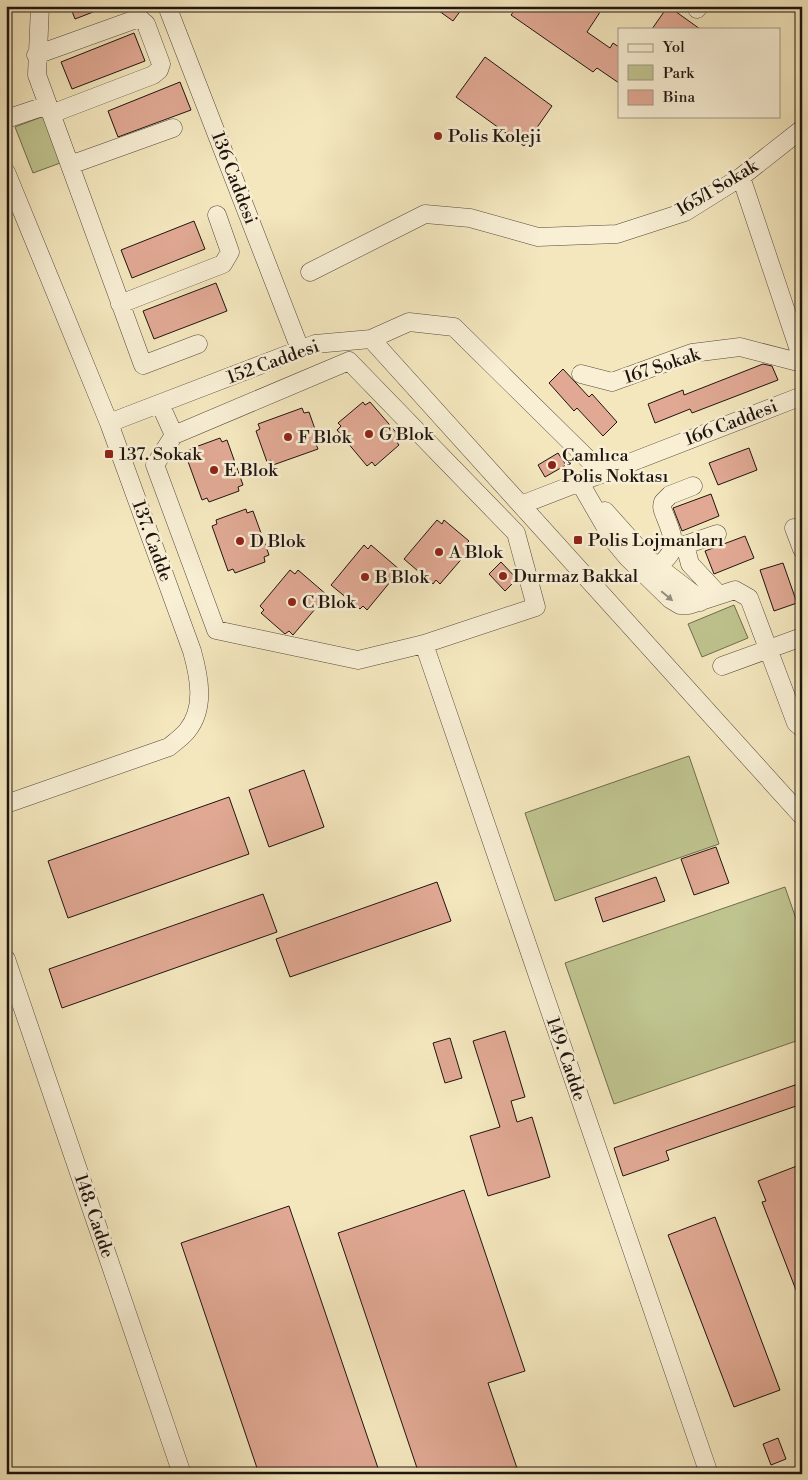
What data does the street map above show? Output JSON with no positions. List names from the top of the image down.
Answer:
{
  "streets": {
    "street": [
      "136 Caddesi",
      "165/1 Sokak",
      "152 Caddesi",
      "167 Sokak",
      "166 Caddesi",
      "137. Cadde",
      "149. Cadde",
      "148. Cadde"
    ]
  },
  "crossings": [
    ["136 Caddesi", "152 Caddesi"],
    ["152 Caddesi", "166 Caddesi"],
    ["152 Caddesi", "137. Cadde"]
  ],
  "places": {
    "other": [
      "Polis Koleji",
      "G Blok",
      "F Blok",
      "Çamlıca Polis Noktası",
      "E Blok",
      "D Blok",
      "A Blok",
      "Durmaz Bakkal",
      "B Blok",
      "C Blok"
    ],
    "transit": ["137. Sokak", "Polis Lojmanları"]
  },
  "legend": ["Yol", "Park", "Bina"]
}
